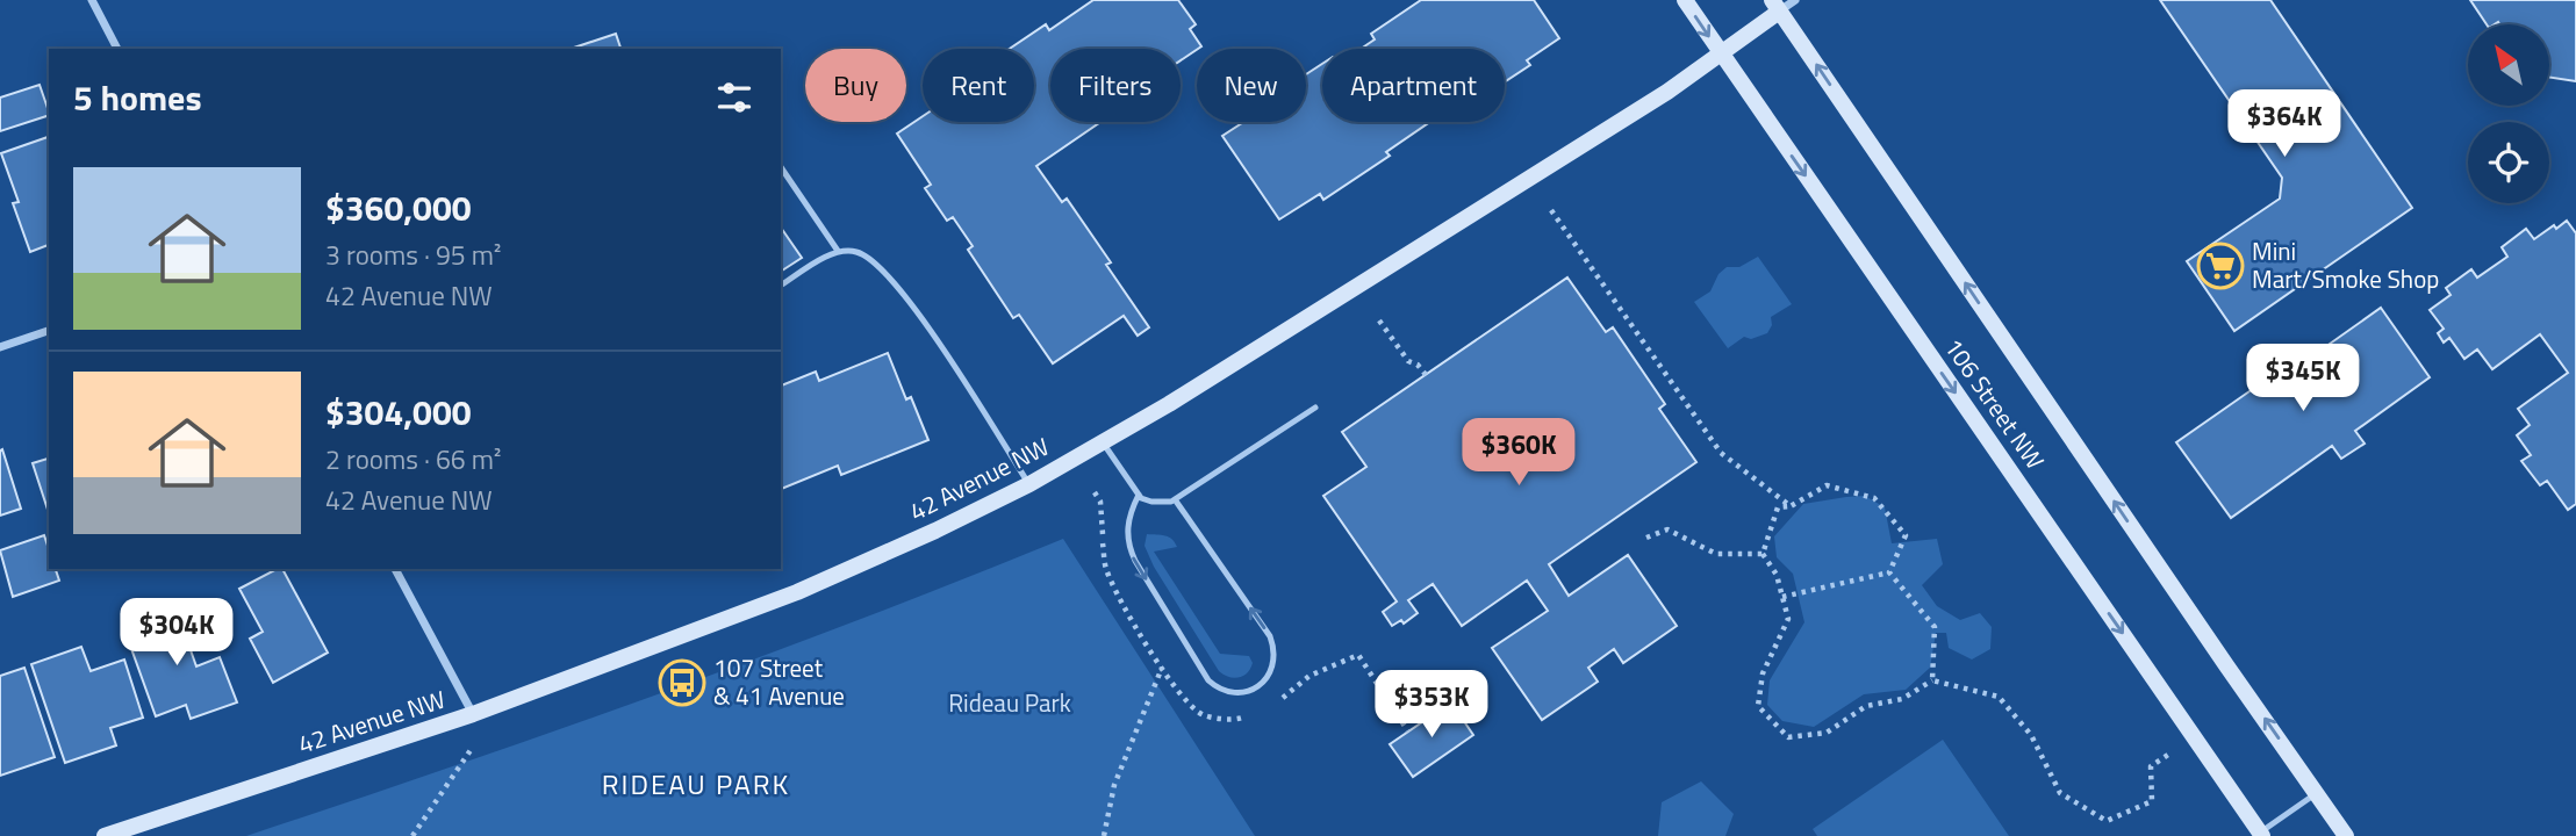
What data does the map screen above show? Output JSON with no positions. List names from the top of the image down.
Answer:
{
  "streets": {
    "street": ["106 Street NW", "42 Avenue NW"]
  },
  "crossings": [
    ["106 Street NW", "42 Avenue NW"]
  ],
  "districts": ["RIDEAU PARK"],
  "parks": ["Rideau Park"],
  "places": {
    "supermarket": ["Mini Mart/Smoke Shop"],
    "bus stop": ["107 Street & 41 Avenue"]
  },
  "north": "top left",
  "page": {
    "chip": [
      "Buy",
      "Rent",
      "Filters",
      "New",
      "Apartment"
    ],
    "heading": "5 homes",
    "price": [
      "$364K",
      "$345K",
      "$360K",
      "$304K",
      "$353K"
    ],
    "list": [
      {
        "name": "$360,000",
        "note": "3 rooms · 95 m² · 42 Avenue NW"
      },
      {
        "name": "$304,000",
        "note": "2 rooms · 66 m² · 42 Avenue NW"
      }
    ]
  }
}
